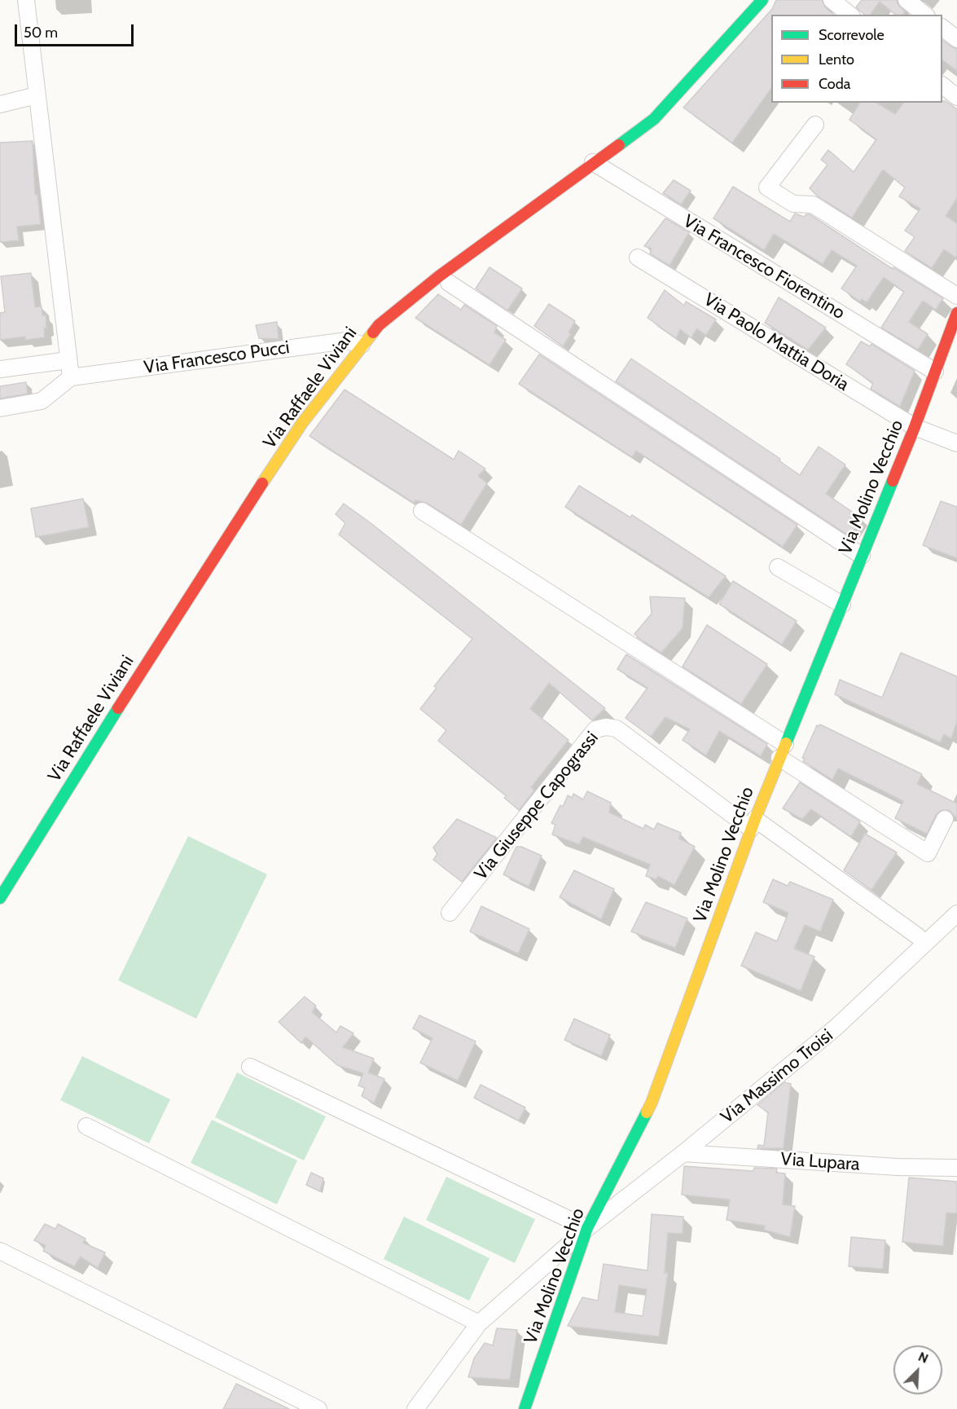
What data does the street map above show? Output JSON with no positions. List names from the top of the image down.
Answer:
{
  "streets": {
    "street": [
      "Via Francesco Fiorentino",
      "Via Paolo Mattia Doria",
      "Via Francesco Pucci",
      "Via Raffaele Viviani",
      "Via Molino Vecchio",
      "Via Giuseppe Capograssi",
      "Via Massimo Troisi",
      "Via Lupara"
    ]
  },
  "crossings": [
    ["Via Francesco Fiorentino", "Via Raffaele Viviani"],
    ["Via Francesco Fiorentino", "Via Molino Vecchio"],
    ["Via Paolo Mattia Doria", "Via Molino Vecchio"],
    ["Via Francesco Pucci", "Via Raffaele Viviani"],
    ["Via Molino Vecchio", "Via Giuseppe Capograssi"],
    ["Via Molino Vecchio", "Via Massimo Troisi"],
    ["Via Massimo Troisi", "Via Lupara"]
  ],
  "legend": ["Scorrevole", "Lento", "Coda"],
  "scale_bar": "50 m",
  "north": "top right"
}
